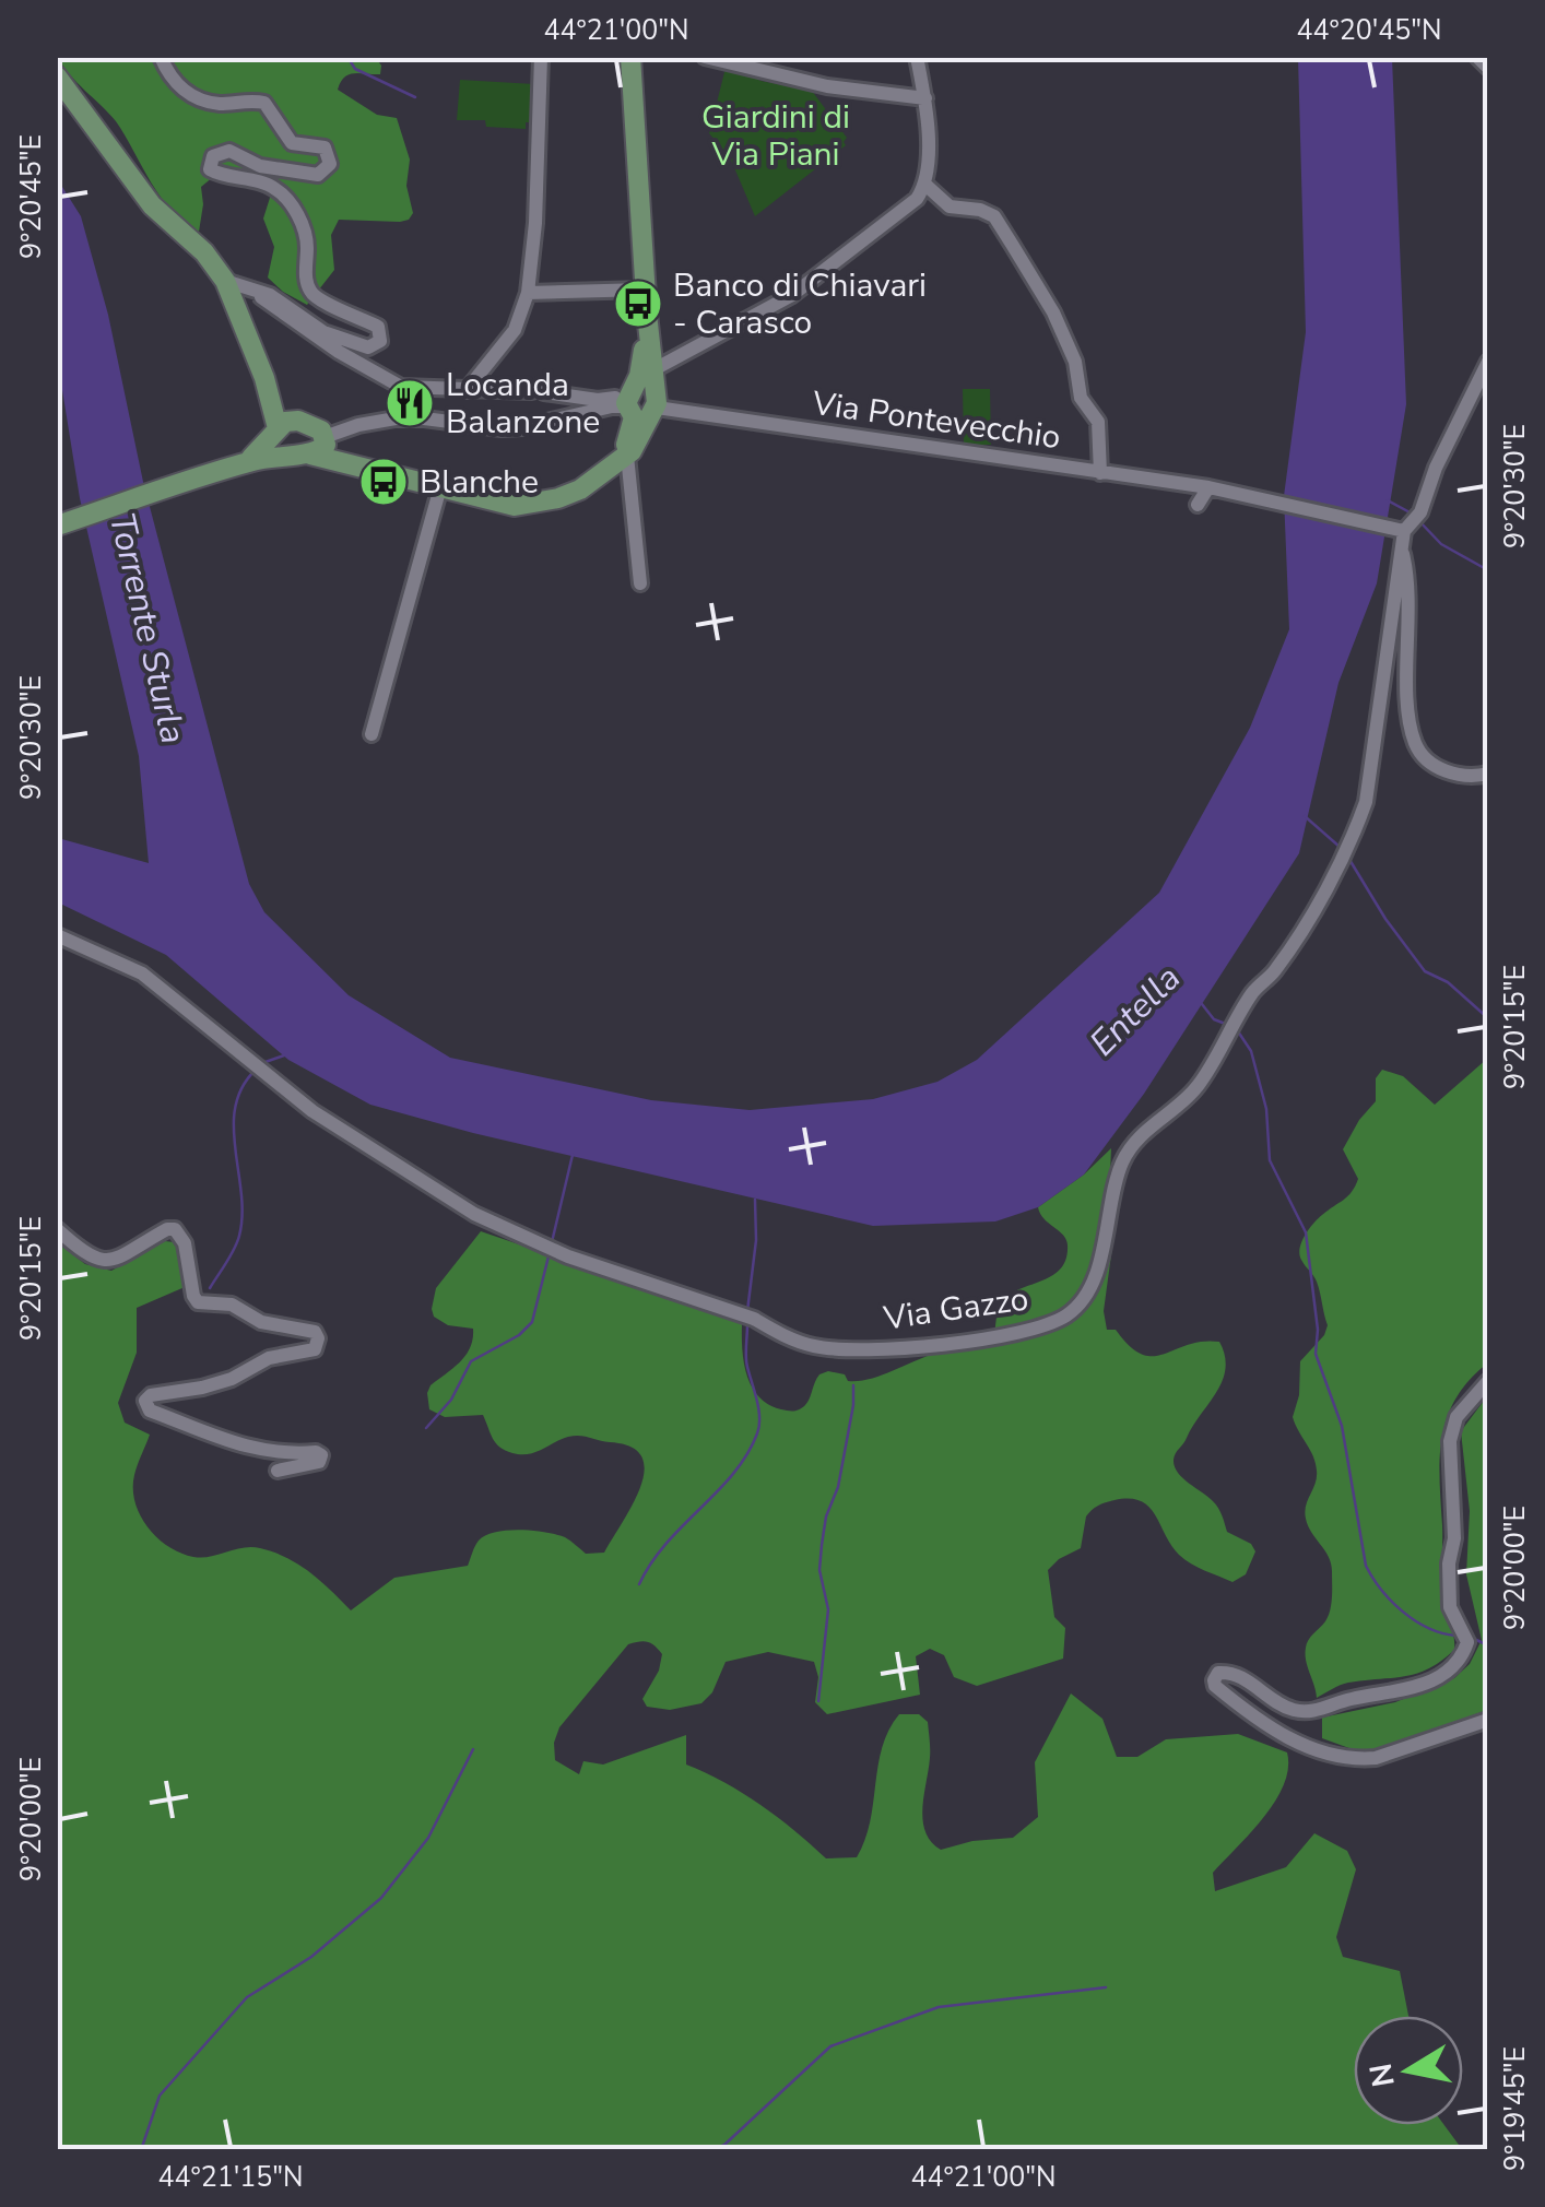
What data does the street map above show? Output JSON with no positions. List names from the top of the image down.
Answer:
{
  "streets": {
    "street": ["Via Pontevecchio", "Via Gazzo"]
  },
  "crossings": [
    ["Via Pontevecchio", "Via Gazzo"]
  ],
  "water": ["Torrente Sturla", "Entella"],
  "parks": ["Giardini di Via Piani"],
  "places": {
    "bus stop": ["Banco di Chiavari - Carasco", "Blanche"],
    "restaurant": ["Locanda Balanzone"]
  },
  "north": "left",
  "coordinates": [
    "44°21'00\"N",
    "44°20'45\"N",
    "9°20'45\"E",
    "9°20'30\"E",
    "9°20'15\"E",
    "9°20'00\"E",
    "9°19'45\"E",
    "44°21'15\"N"
  ]
}
